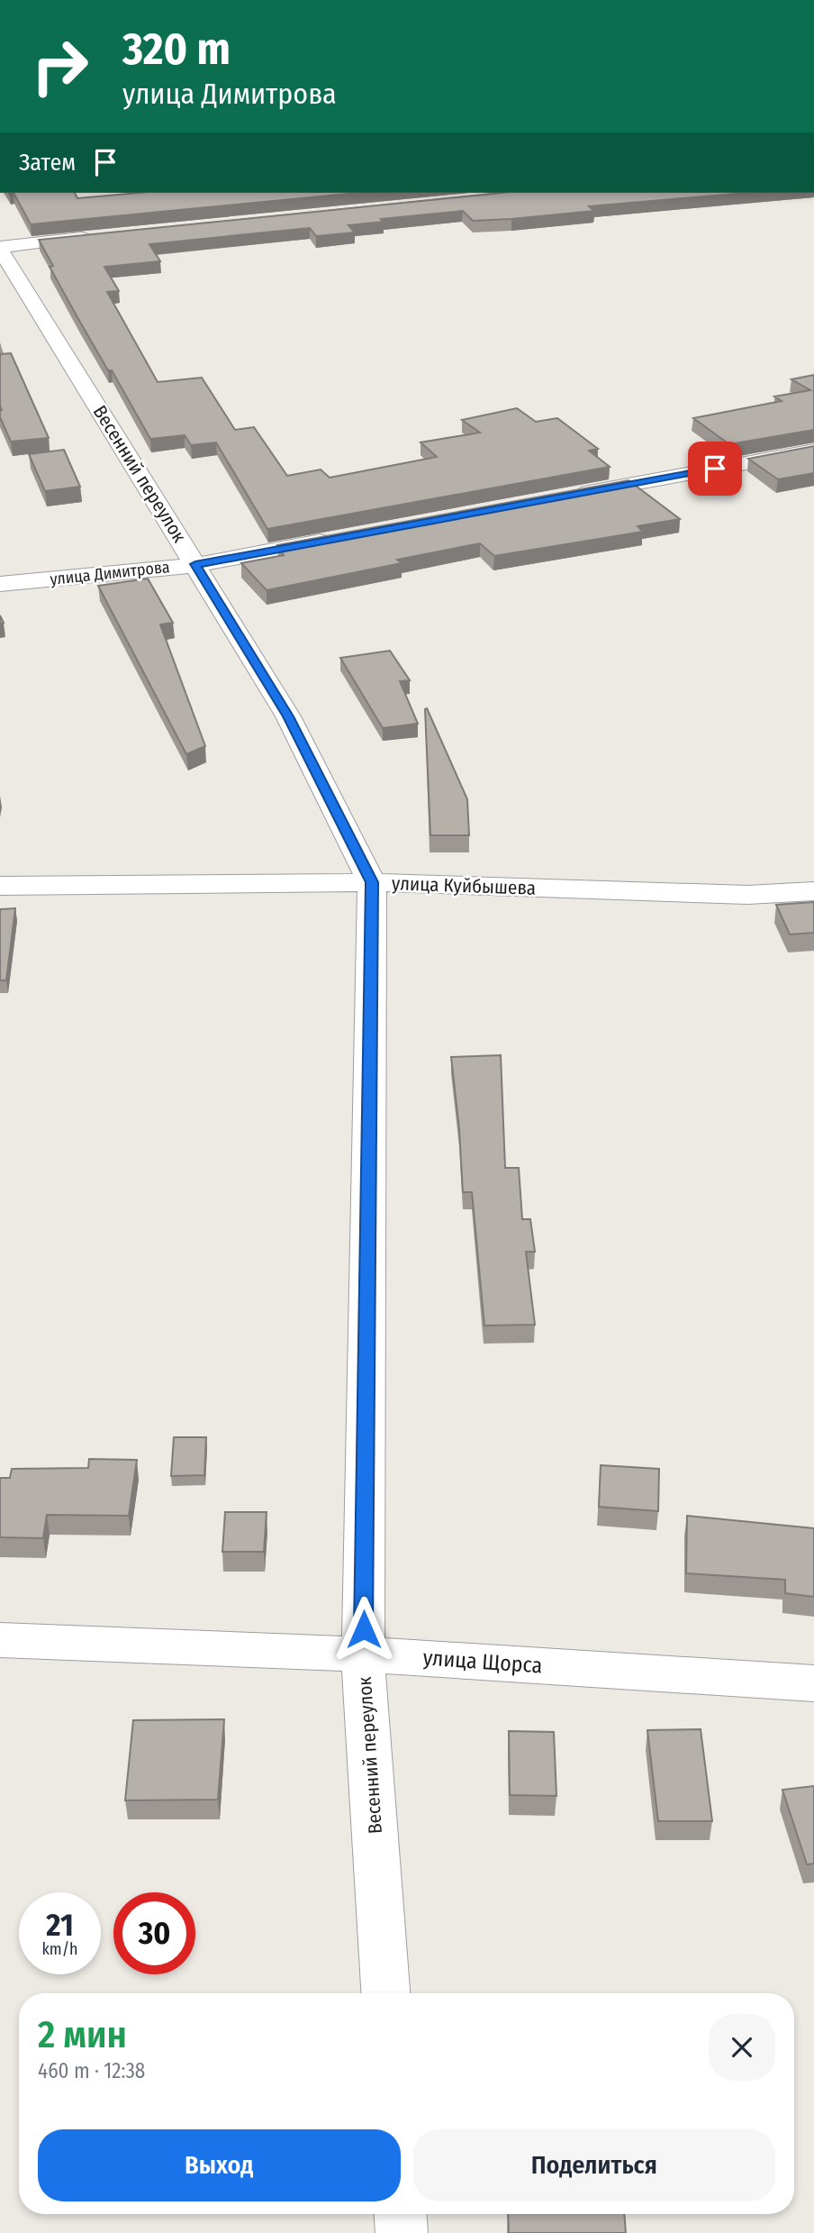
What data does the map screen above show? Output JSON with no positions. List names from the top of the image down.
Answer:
{
  "streets": {
    "street": [
      "Весенний переулок",
      "улица Димитрова",
      "улица Куйбышева",
      "улица Щорса"
    ]
  },
  "crossings": [
    ["Весенний переулок", "улица Димитрова"],
    ["Весенний переулок", "улица Куйбышева"],
    ["Весенний переулок", "улица Щорса"]
  ],
  "page": {
    "turn": ["320 m", "улица Димитрова"],
    "then": "Затем",
    "speed": "21 km/h",
    "limit": "30",
    "heading": ["2 мин", "460 m · 12:38"],
    "buttons": ["Выход", "Поделиться"]
  }
}
